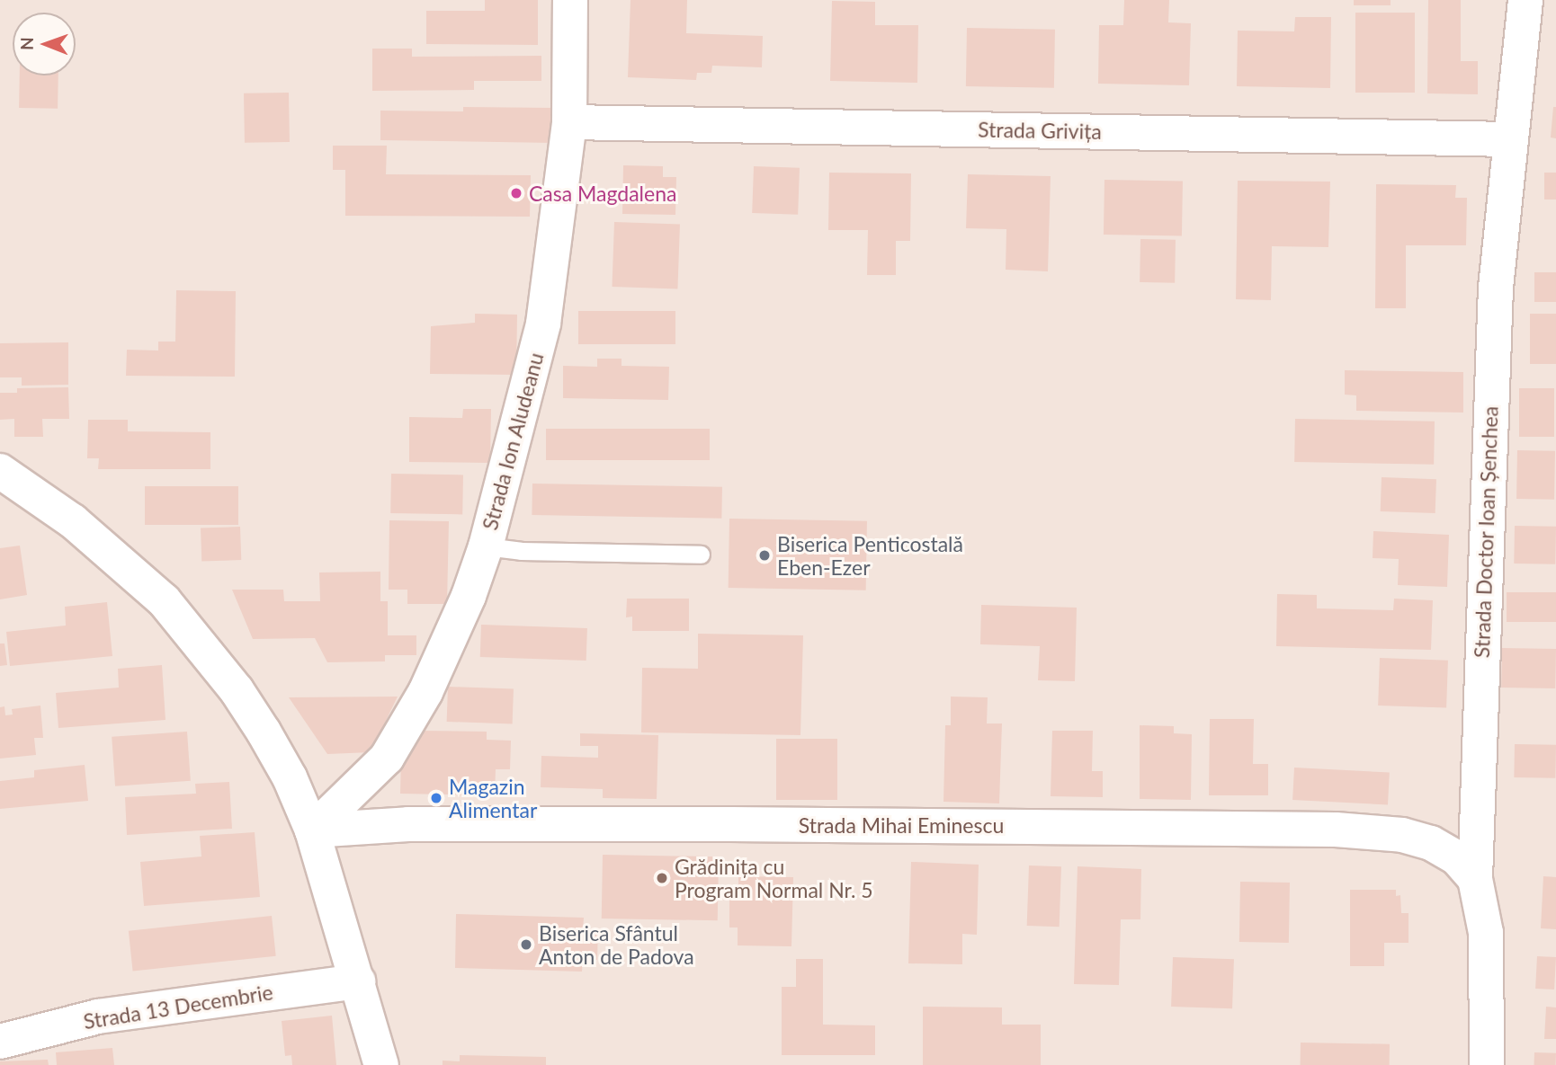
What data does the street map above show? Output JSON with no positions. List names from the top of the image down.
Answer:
{
  "streets": {
    "street": [
      "Strada Grivița",
      "Strada Ion Aludeanu",
      "Strada Doctor Ioan Șenchea",
      "Strada Mihai Eminescu",
      "Strada 13 Decembrie"
    ]
  },
  "crossings": [
    ["Strada Grivița", "Strada Ion Aludeanu"],
    ["Strada Grivița", "Strada Doctor Ioan Șenchea"],
    ["Strada Ion Aludeanu", "Strada Mihai Eminescu"],
    ["Strada Doctor Ioan Șenchea", "Strada Mihai Eminescu"]
  ],
  "places": [
    "Casa Magdalena",
    "Biserica Penticostală Eben-Ezer",
    "Magazin Alimentar",
    "Grădinița cu Program Normal Nr. 5",
    "Biserica Sfântul Anton de Padova"
  ],
  "north": "left"
}
